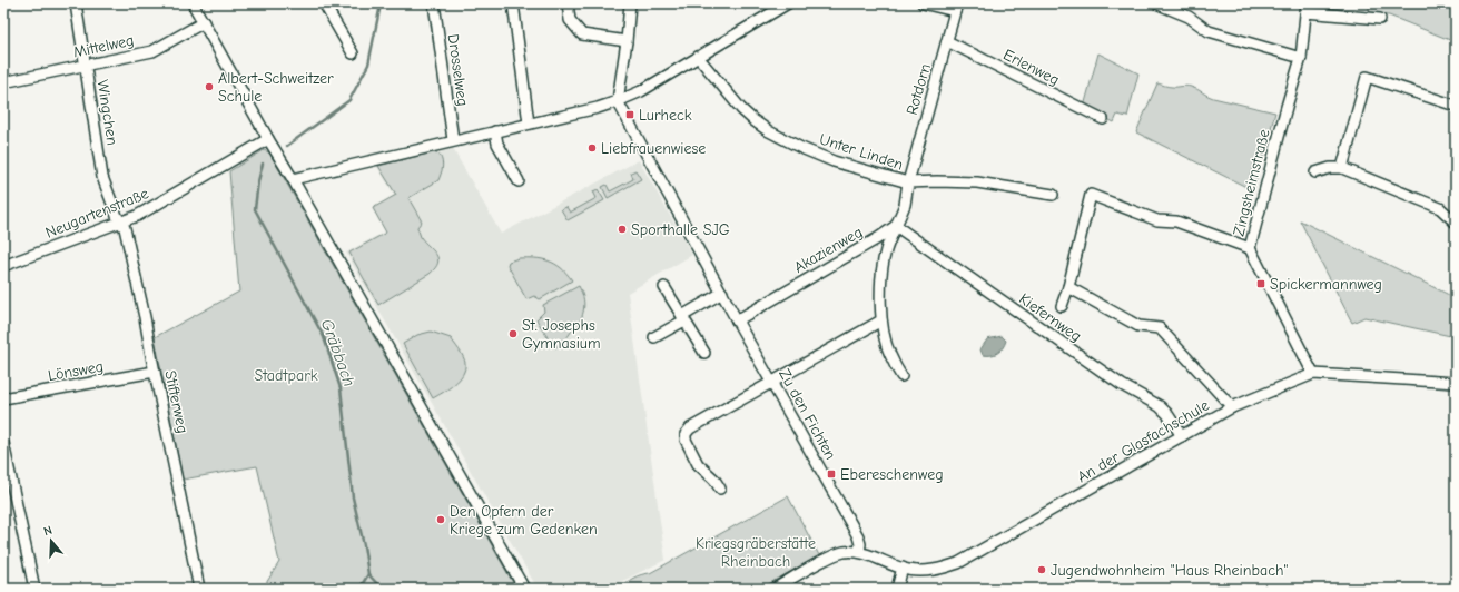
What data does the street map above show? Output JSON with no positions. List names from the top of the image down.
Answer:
{
  "streets": {
    "street": [
      "Mittelweg",
      "Erlenweg",
      "Drosselweg",
      "Rotdorn",
      "Wingchen",
      "Unter Linden",
      "Zingsheimstraße",
      "Neugartenstraße",
      "Akazienweg",
      "Kiefernweg",
      "Lönsweg",
      "Stifterweg",
      "Zu den Fichten",
      "An der Glasfachschule"
    ]
  },
  "crossings": [
    ["Mittelweg", "Wingchen"],
    ["Erlenweg", "Rotdorn"],
    ["Rotdorn", "Unter Linden"],
    ["Wingchen", "Neugartenstraße"],
    ["Wingchen", "Stifterweg"],
    ["Zingsheimstraße", "An der Glasfachschule"],
    ["Neugartenstraße", "Stifterweg"],
    ["Akazienweg", "Kiefernweg"],
    ["Akazienweg", "Zu den Fichten"],
    ["Kiefernweg", "An der Glasfachschule"],
    ["Lönsweg", "Stifterweg"],
    ["Zu den Fichten", "An der Glasfachschule"]
  ],
  "water": ["Gräbbach"],
  "parks": ["Stadtpark", "Kriegsgräberstätte Rheinbach"],
  "places": {
    "other": [
      "Albert-Schweitzer Schule",
      "Liebfrauenwiese",
      "Sporthalle SJG",
      "St. Josephs Gymnasium",
      "Den Opfern der Kriege zum Gedenken",
      "Jugendwohnheim \"Haus Rheinbach\""
    ],
    "transit": ["Lurheck", "Spickermannweg", "Ebereschenweg"]
  },
  "north": "top"
}
